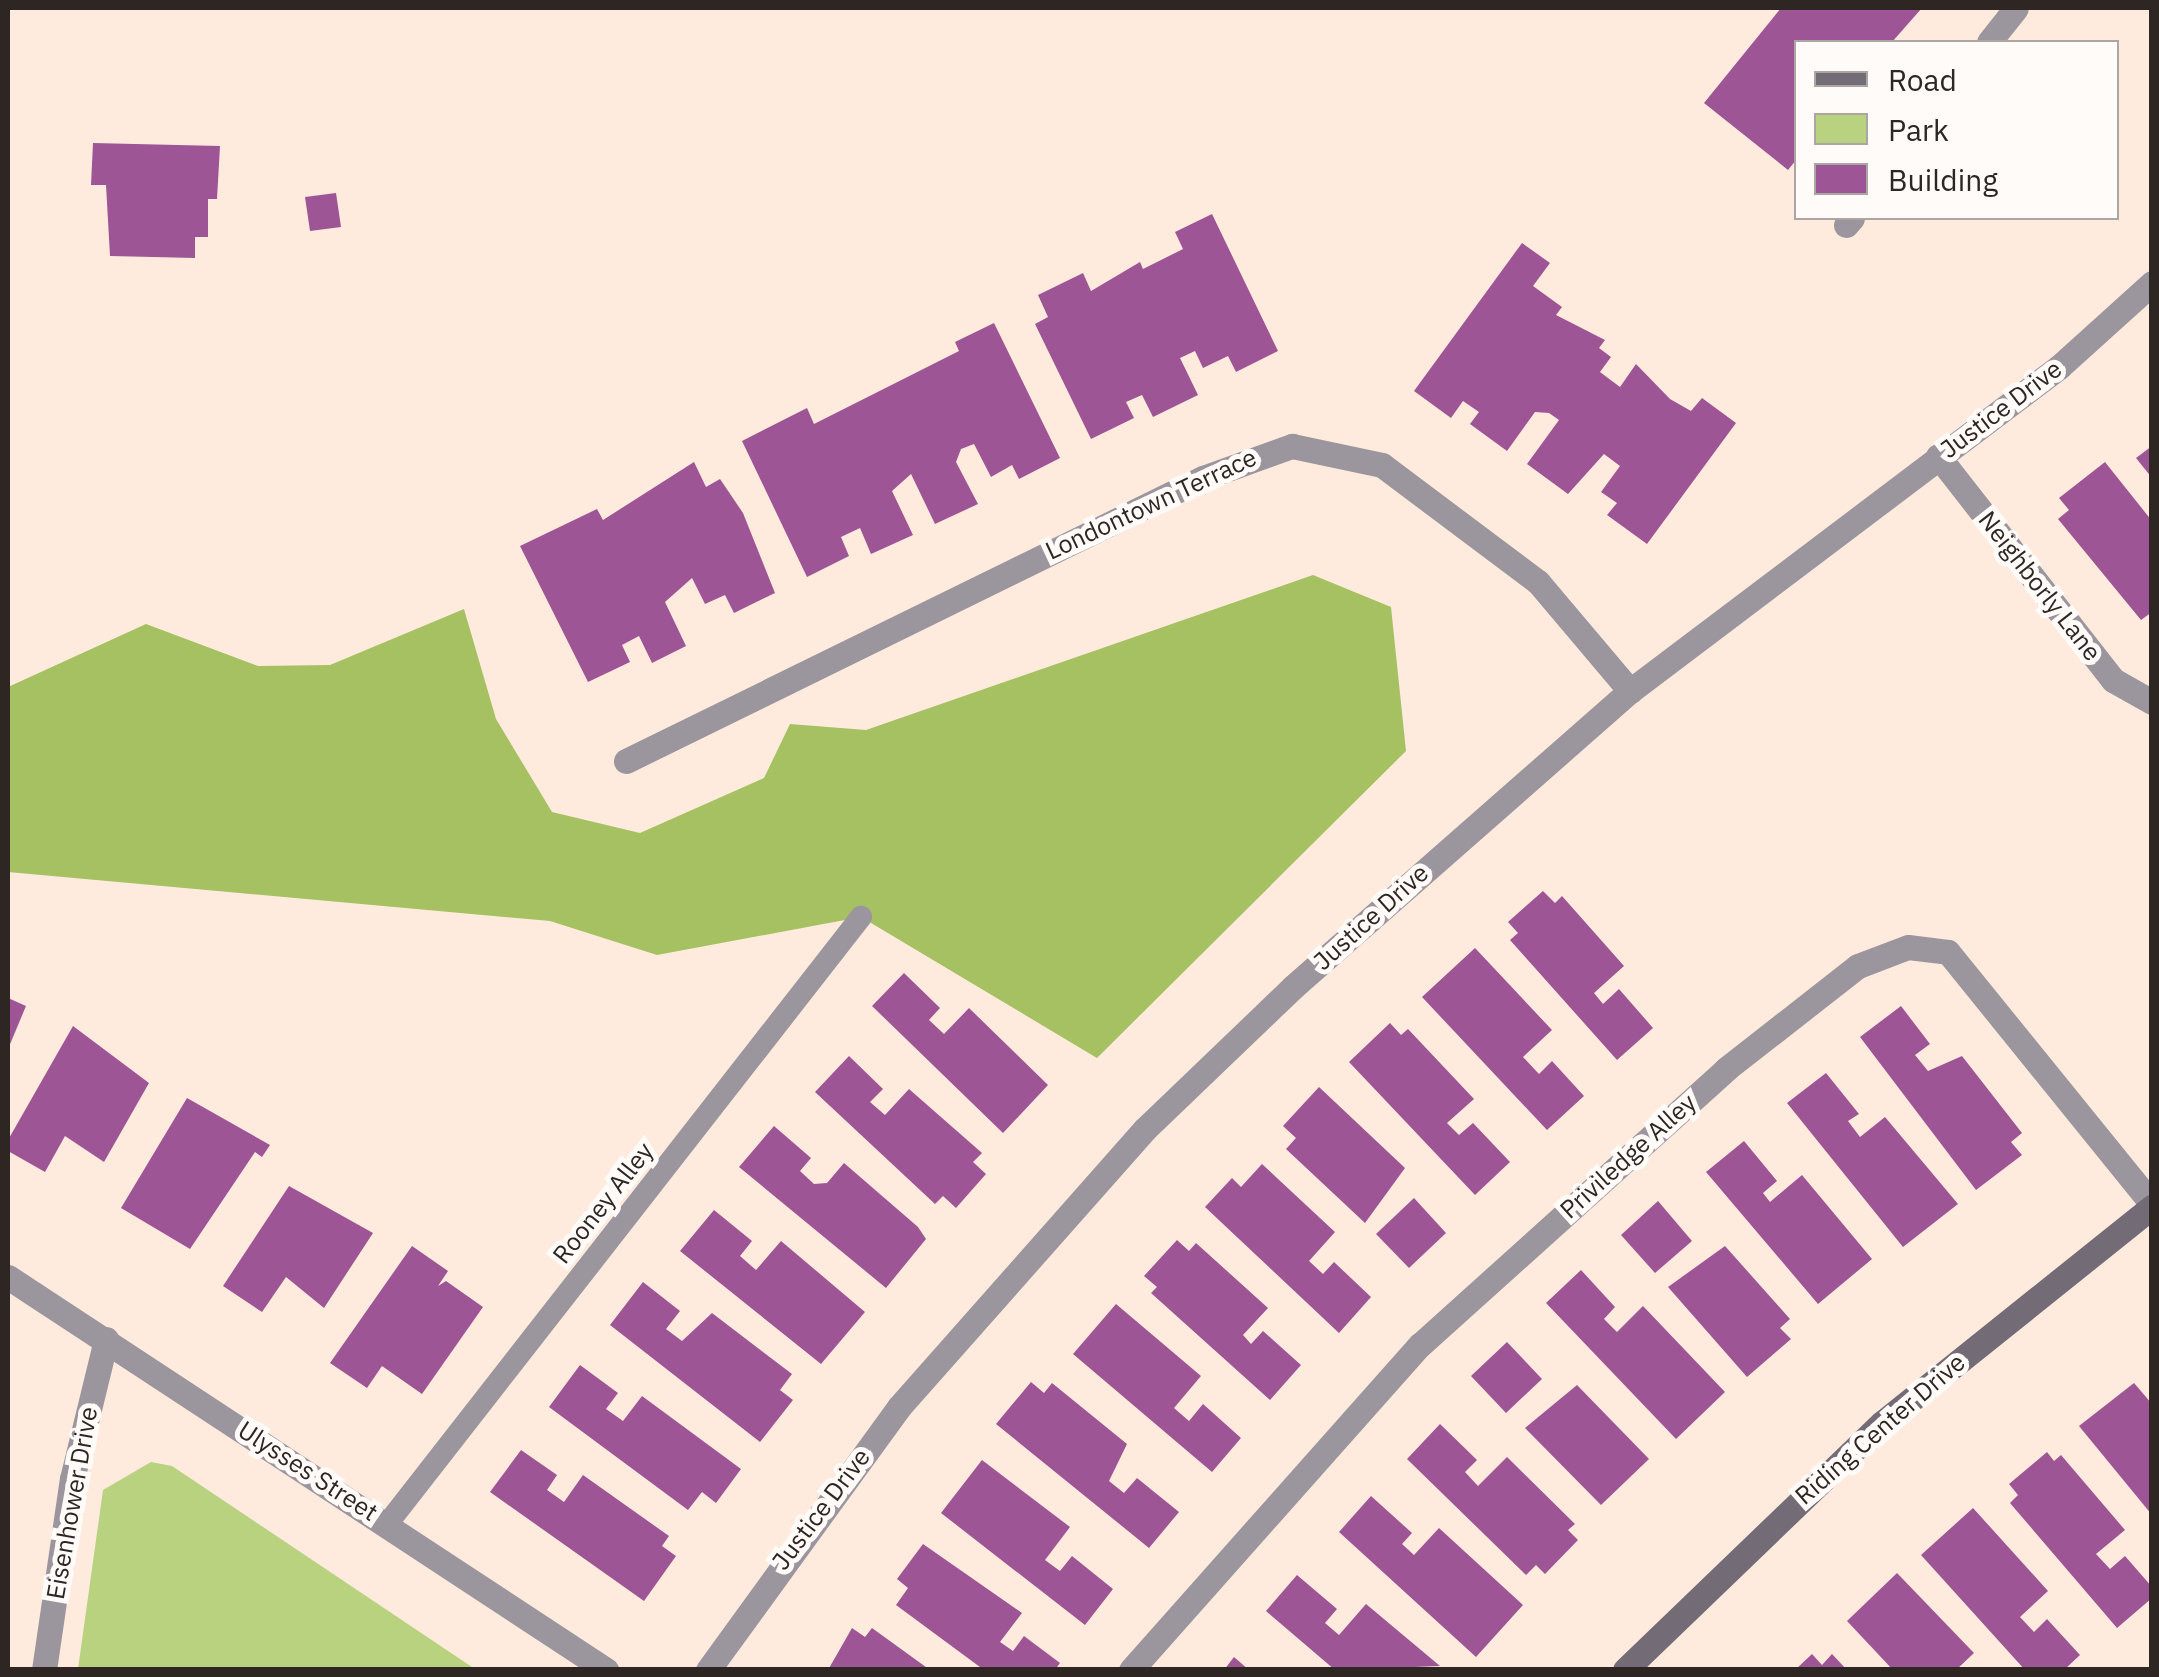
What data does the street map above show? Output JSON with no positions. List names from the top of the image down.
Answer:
{
  "streets": {
    "street": [
      "Justice Drive",
      "Londontown Terrace",
      "Neighborly Lane",
      "Priviledge Alley",
      "Riding Center Drive",
      "Ulysses Street",
      "Eisenhower Drive"
    ],
    "lane": ["Rooney Alley"]
  },
  "crossings": [
    ["Justice Drive", "Londontown Terrace"],
    ["Justice Drive", "Neighborly Lane"],
    ["Priviledge Alley", "Riding Center Drive"],
    ["Rooney Alley", "Ulysses Street"],
    ["Ulysses Street", "Eisenhower Drive"]
  ],
  "legend": ["Road", "Park", "Building"]
}
